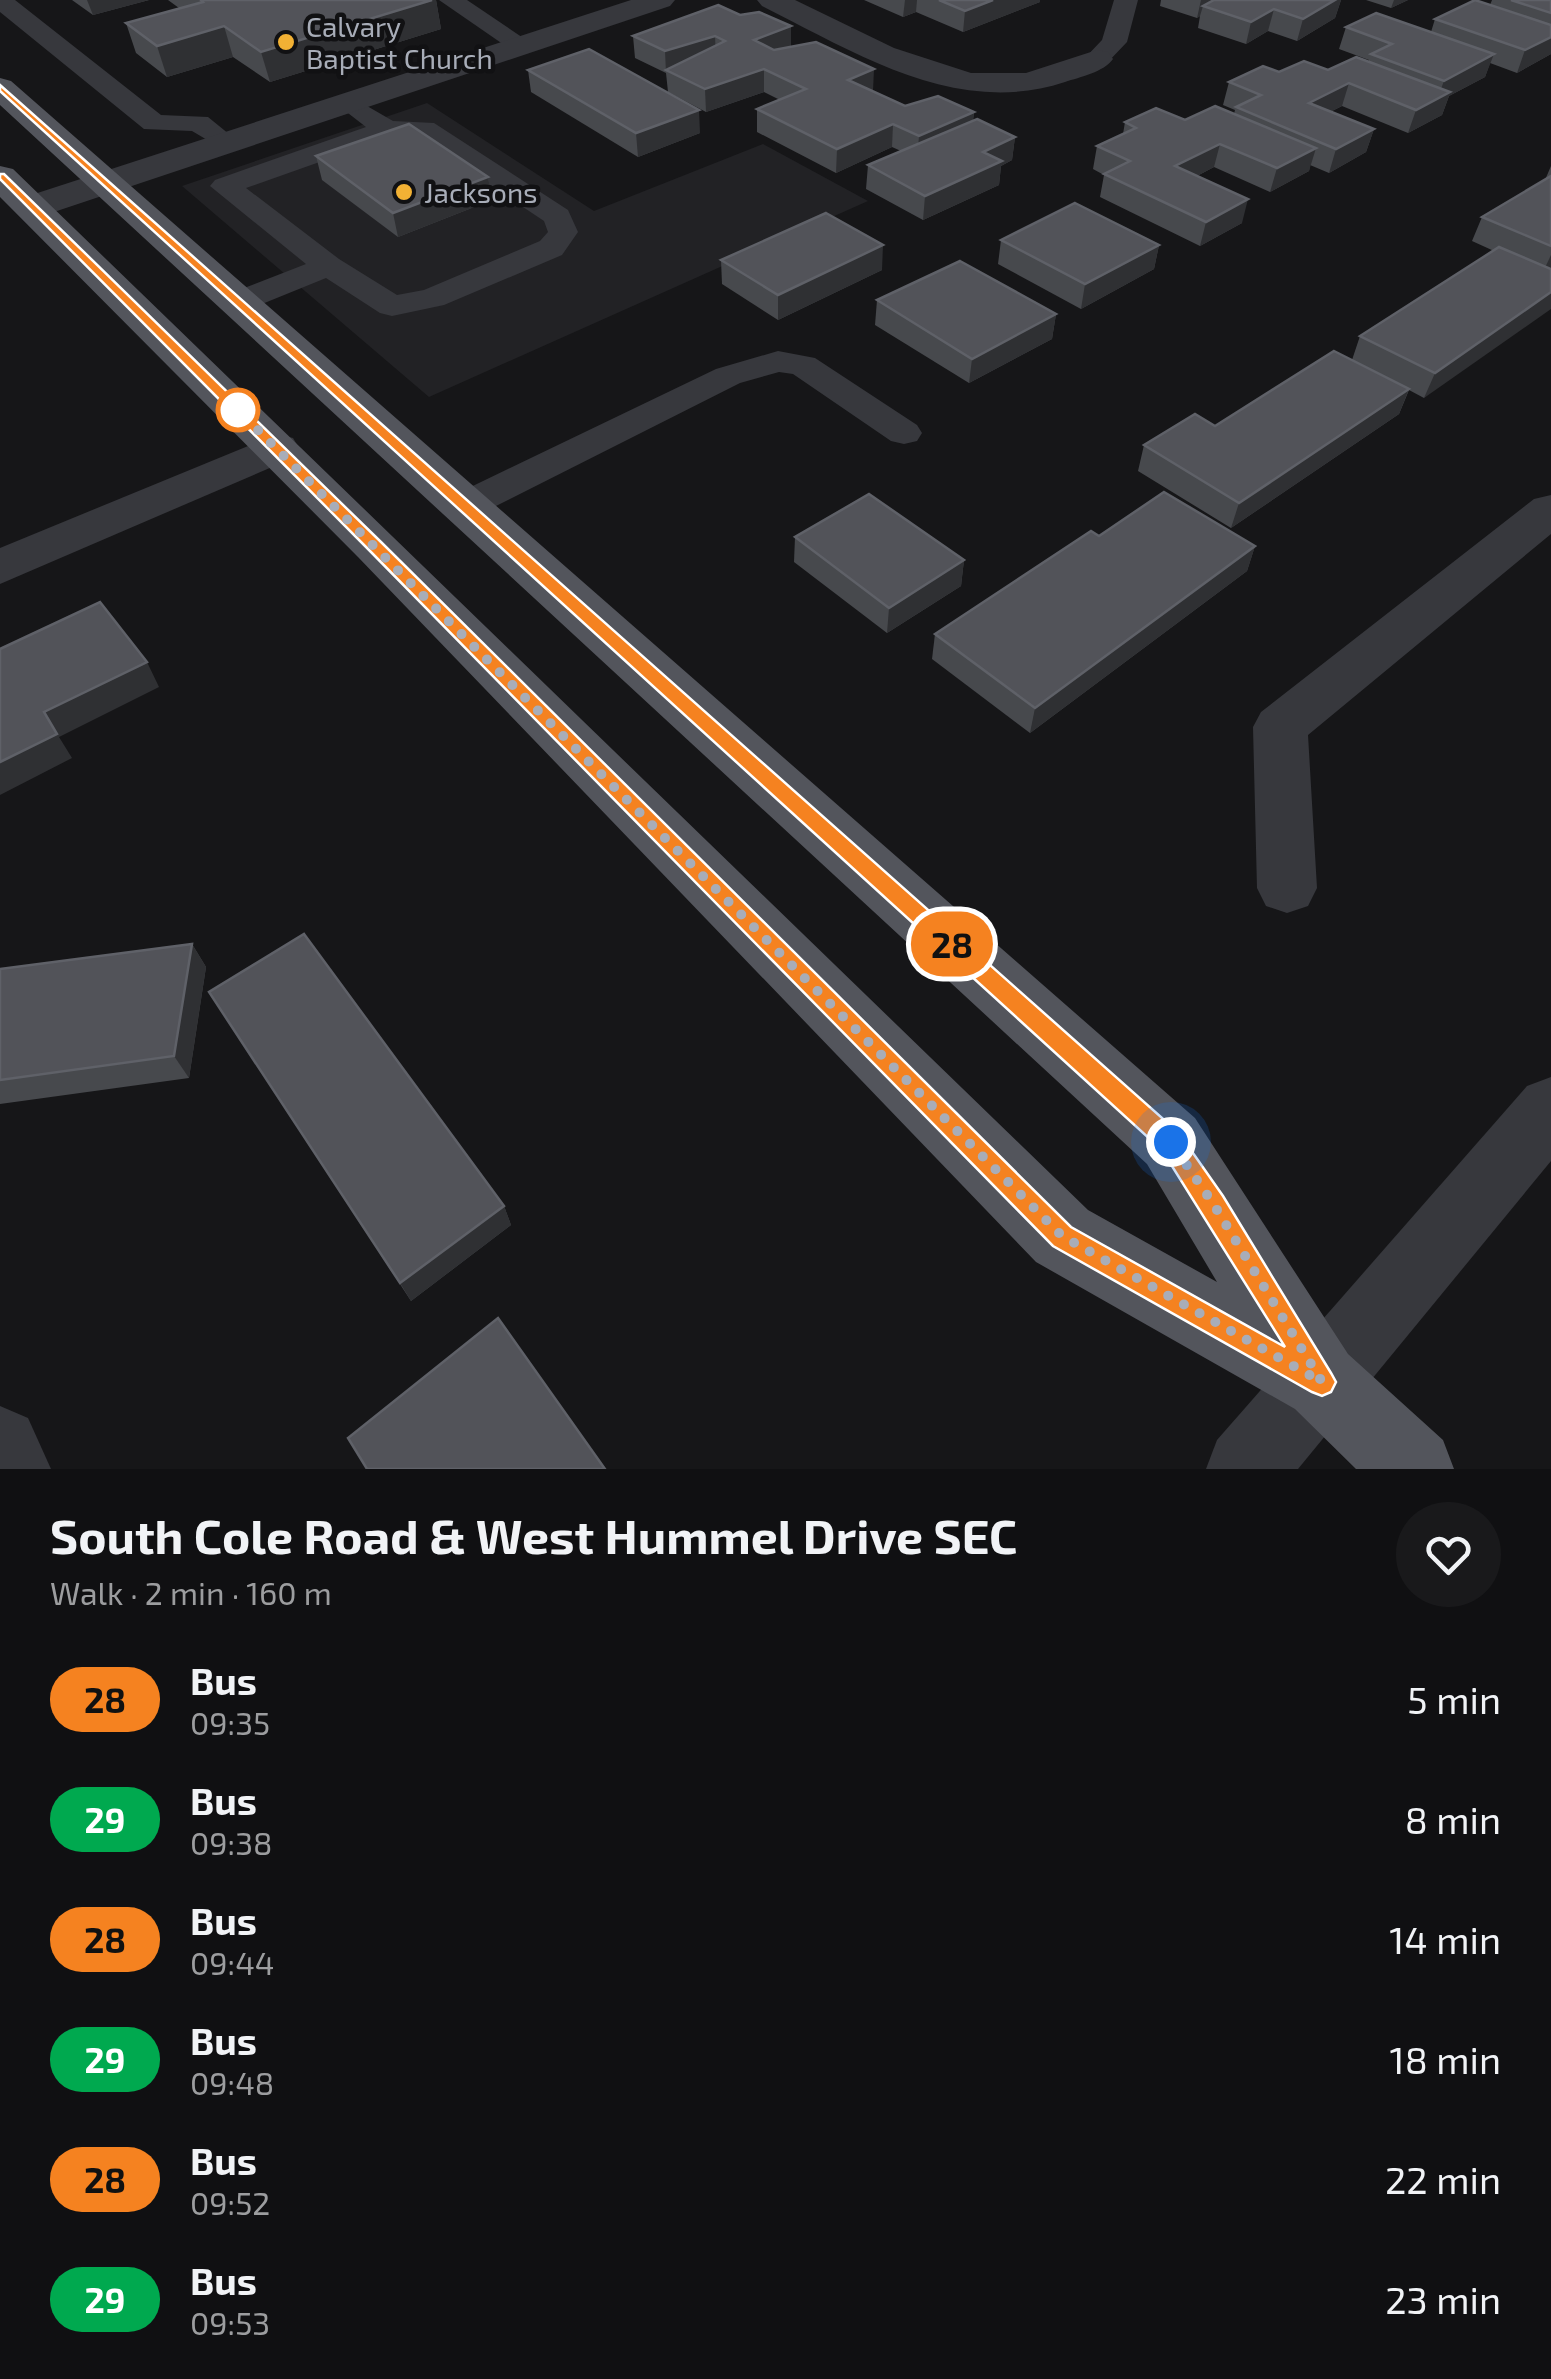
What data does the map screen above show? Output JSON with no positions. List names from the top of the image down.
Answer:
{
  "places": ["Calvary Baptist Church", "Jacksons"],
  "lines": ["bus line 28"],
  "page": {
    "on_map": "28",
    "heading": ["South Cole Road & West Hummel Drive SEC", "Walk · 2 min · 160 m"],
    "list": [
      {
        "mark": "28",
        "name": "Bus",
        "note": "09:35",
        "value": "5 min"
      },
      {
        "mark": "29",
        "name": "Bus",
        "note": "09:38",
        "value": "8 min"
      },
      {
        "mark": "28",
        "name": "Bus",
        "note": "09:44",
        "value": "14 min"
      },
      {
        "mark": "29",
        "name": "Bus",
        "note": "09:48",
        "value": "18 min"
      },
      {
        "mark": "28",
        "name": "Bus",
        "note": "09:52",
        "value": "22 min"
      },
      {
        "mark": "29",
        "name": "Bus",
        "note": "09:53",
        "value": "23 min"
      }
    ]
  }
}
